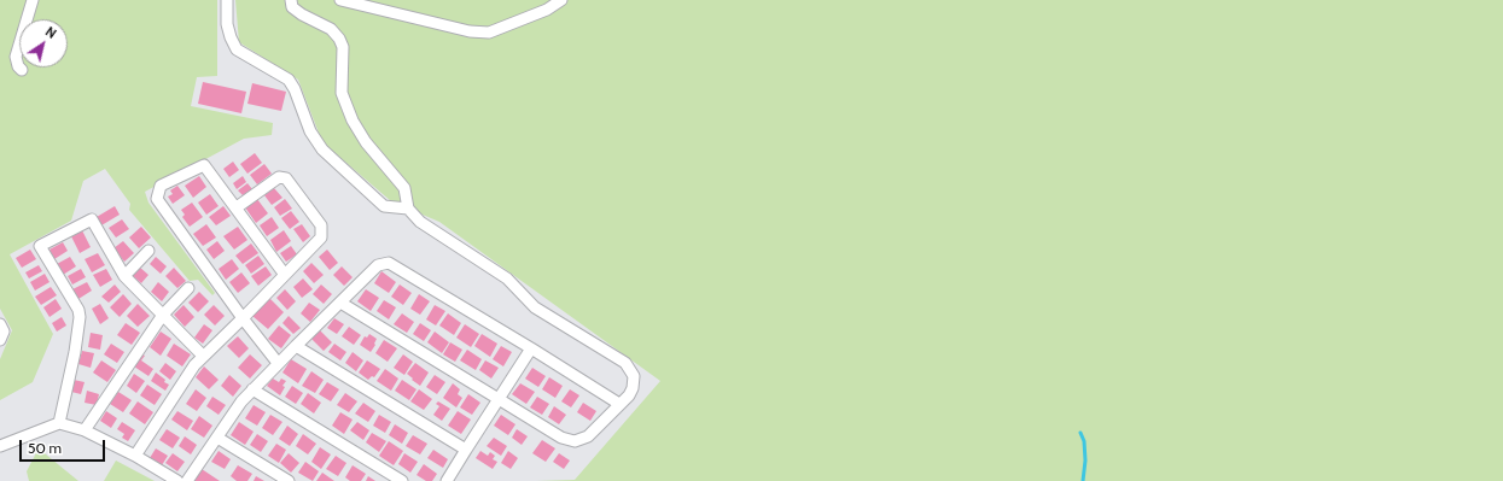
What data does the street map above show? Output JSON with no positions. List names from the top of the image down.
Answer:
{
  "scale_bar": "50 m",
  "north": "top right"
}
